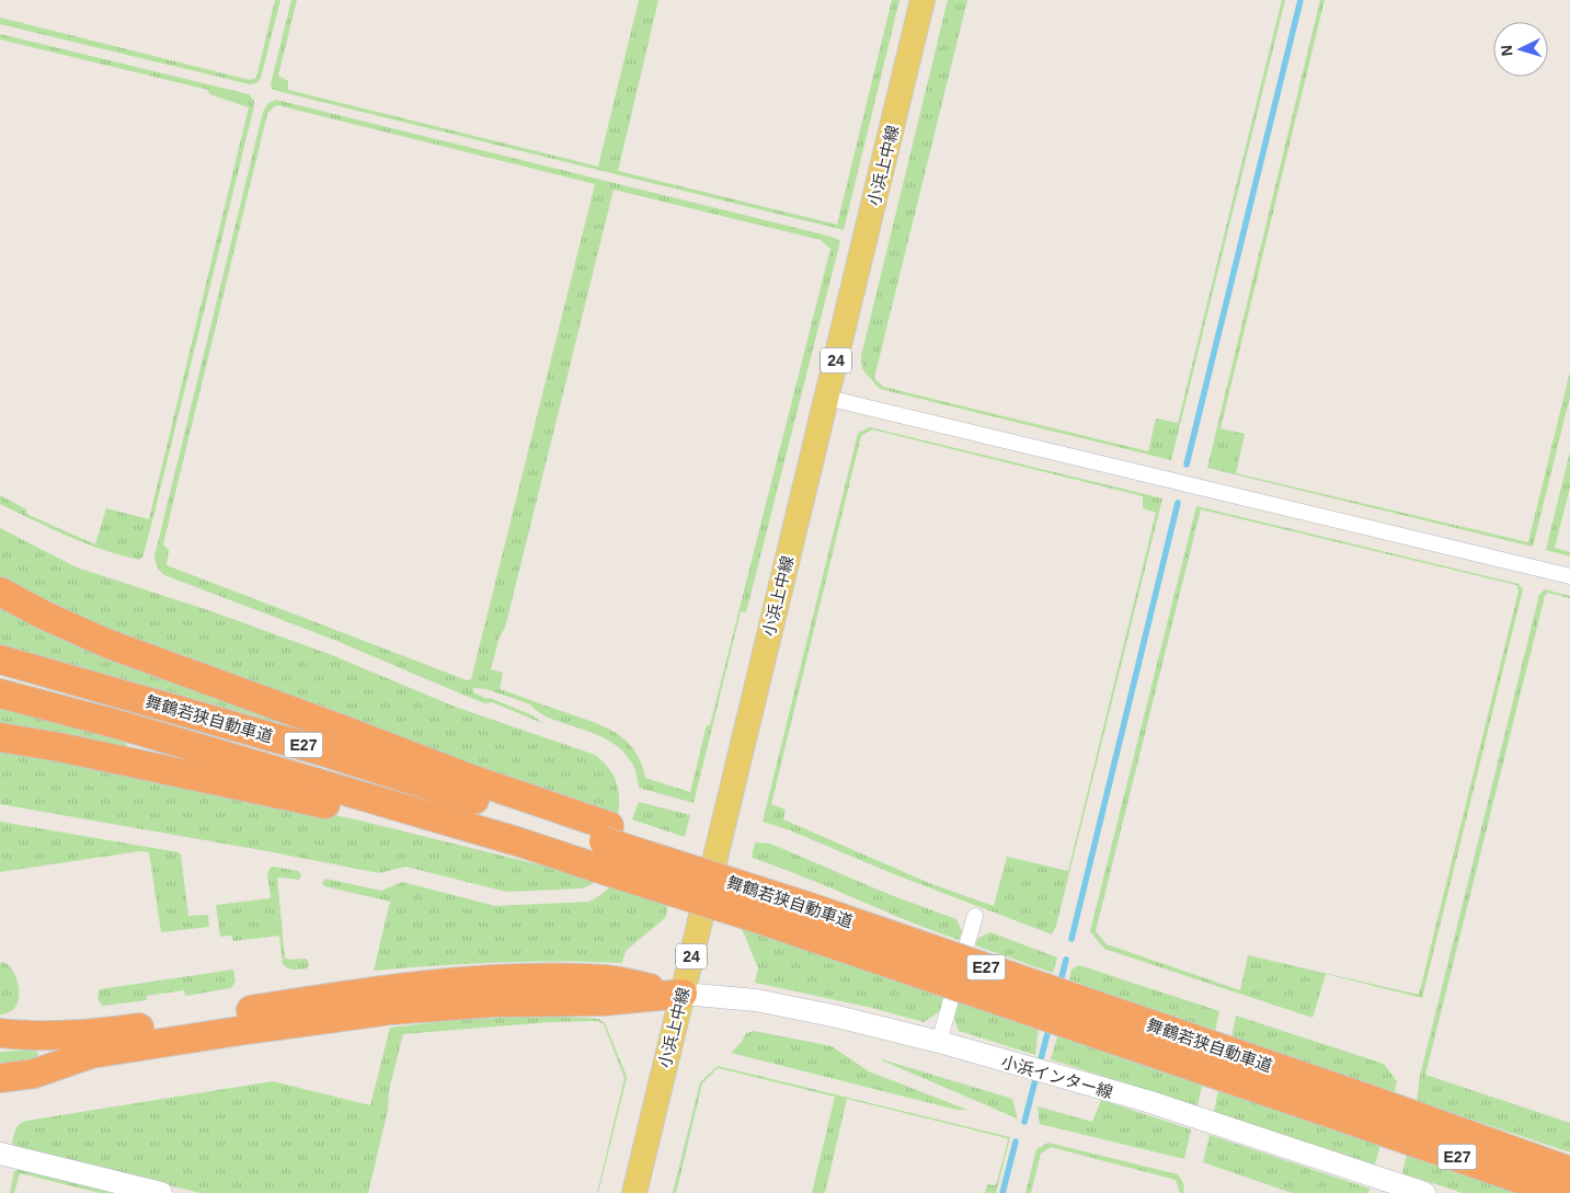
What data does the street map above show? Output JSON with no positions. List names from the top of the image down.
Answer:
{
  "streets": {
    "highway": ["舞鶴若狭自動車道", "E27"],
    "main road": ["小浜上中線", "24", "小浜インター線"]
  },
  "crossings": [
    ["小浜上中線", "小浜インター線"]
  ],
  "north": "left"
}
